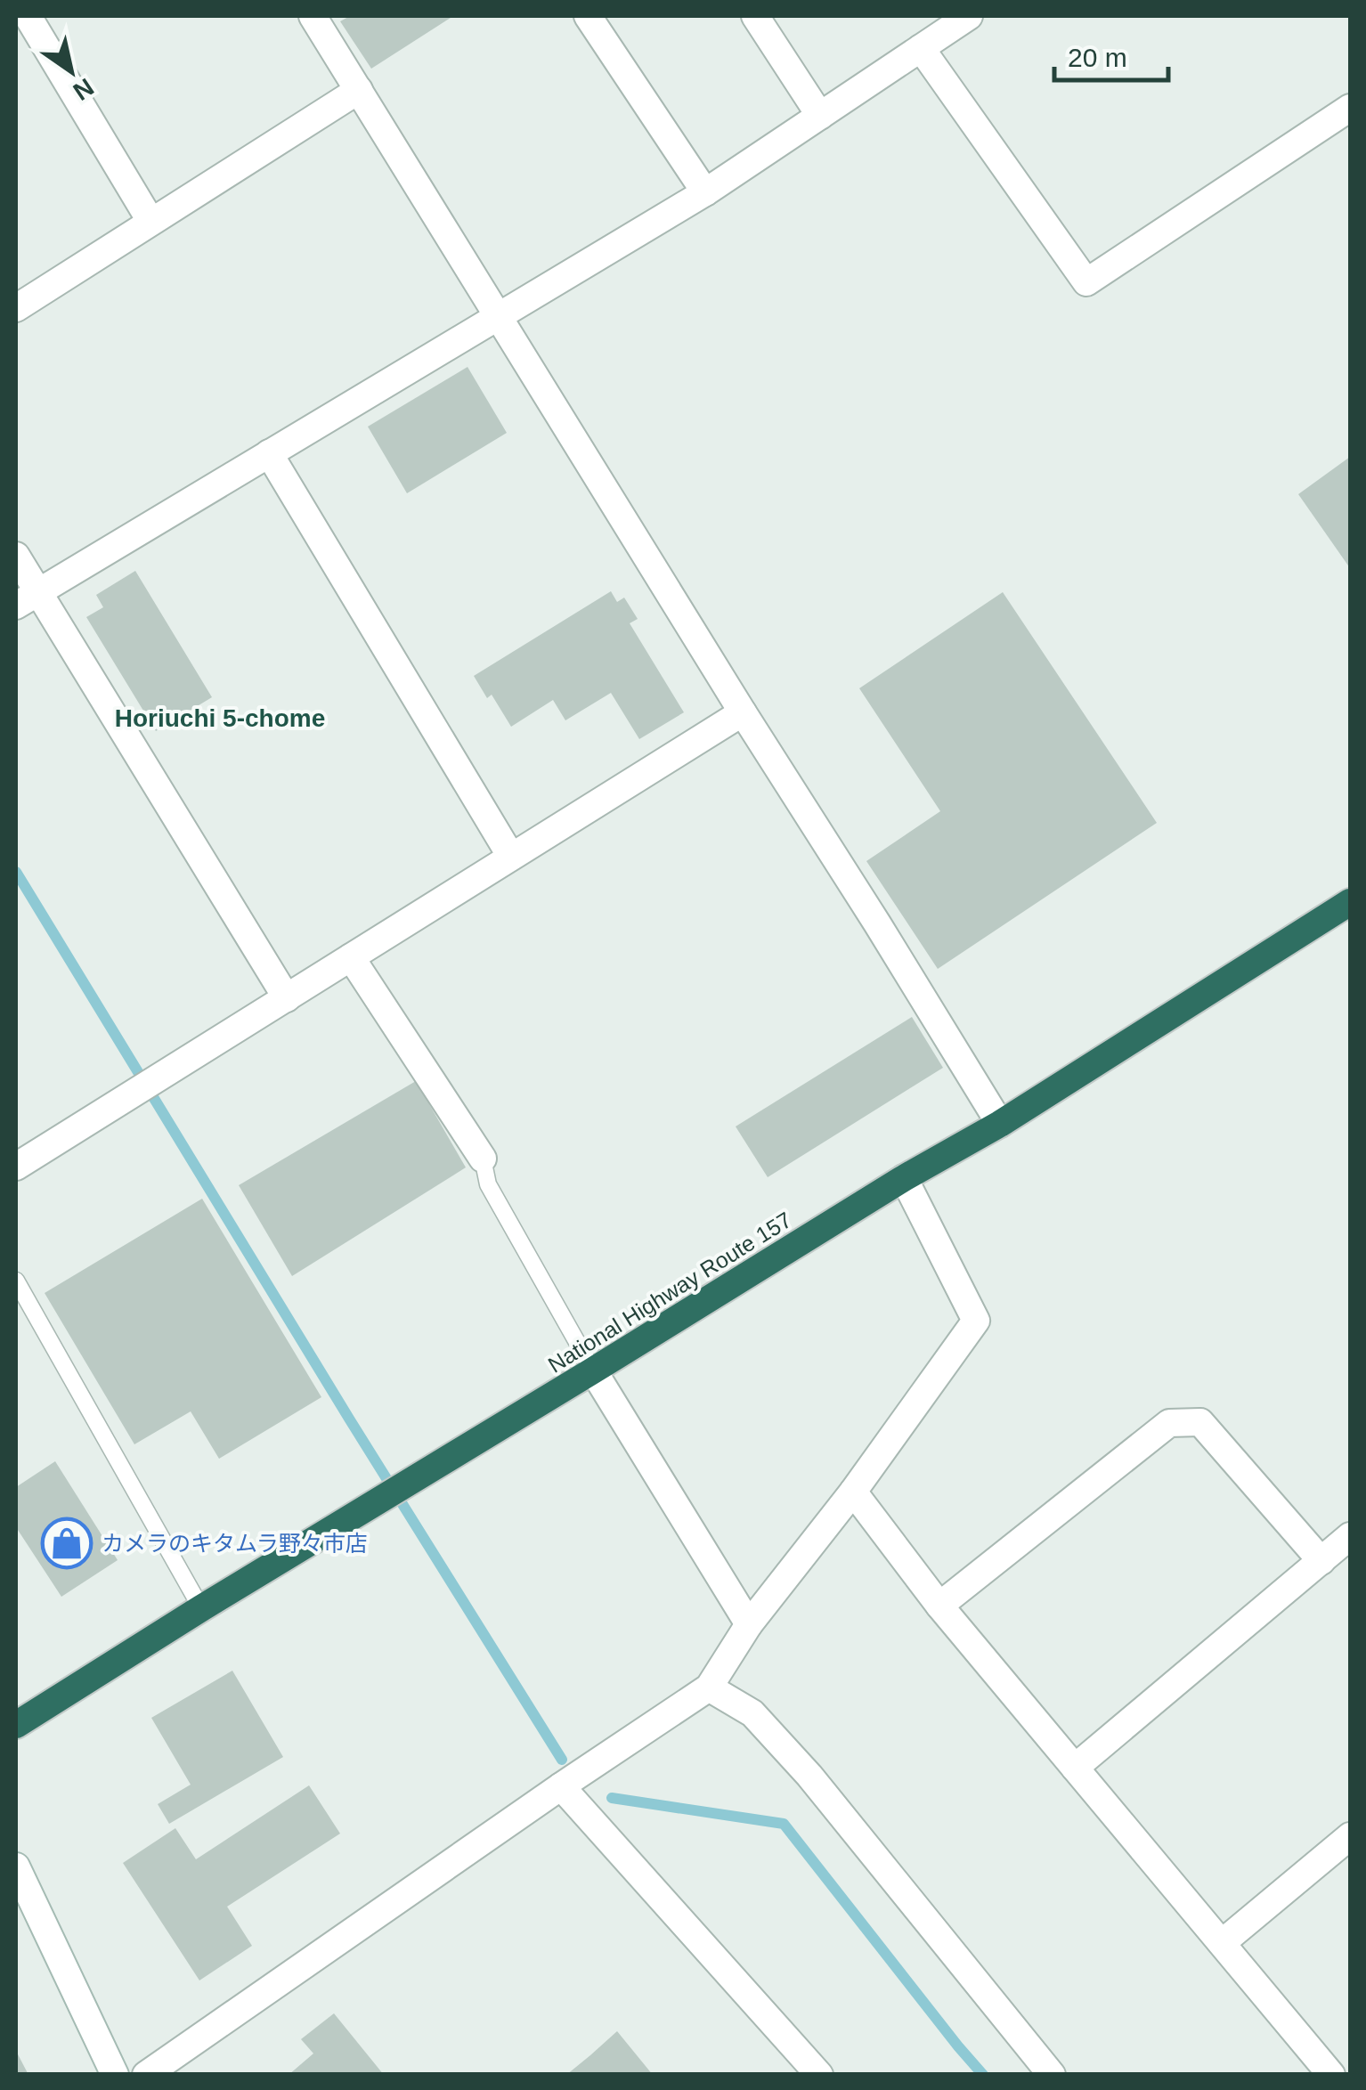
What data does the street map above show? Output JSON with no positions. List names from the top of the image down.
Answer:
{
  "streets": {
    "highway": ["National Highway Route 157"]
  },
  "districts": ["Horiuchi 5-chome"],
  "places": {
    "shop": ["カメラのキタムラ野々市店"]
  },
  "scale_bar": "20 m",
  "north": "bottom right"
}
